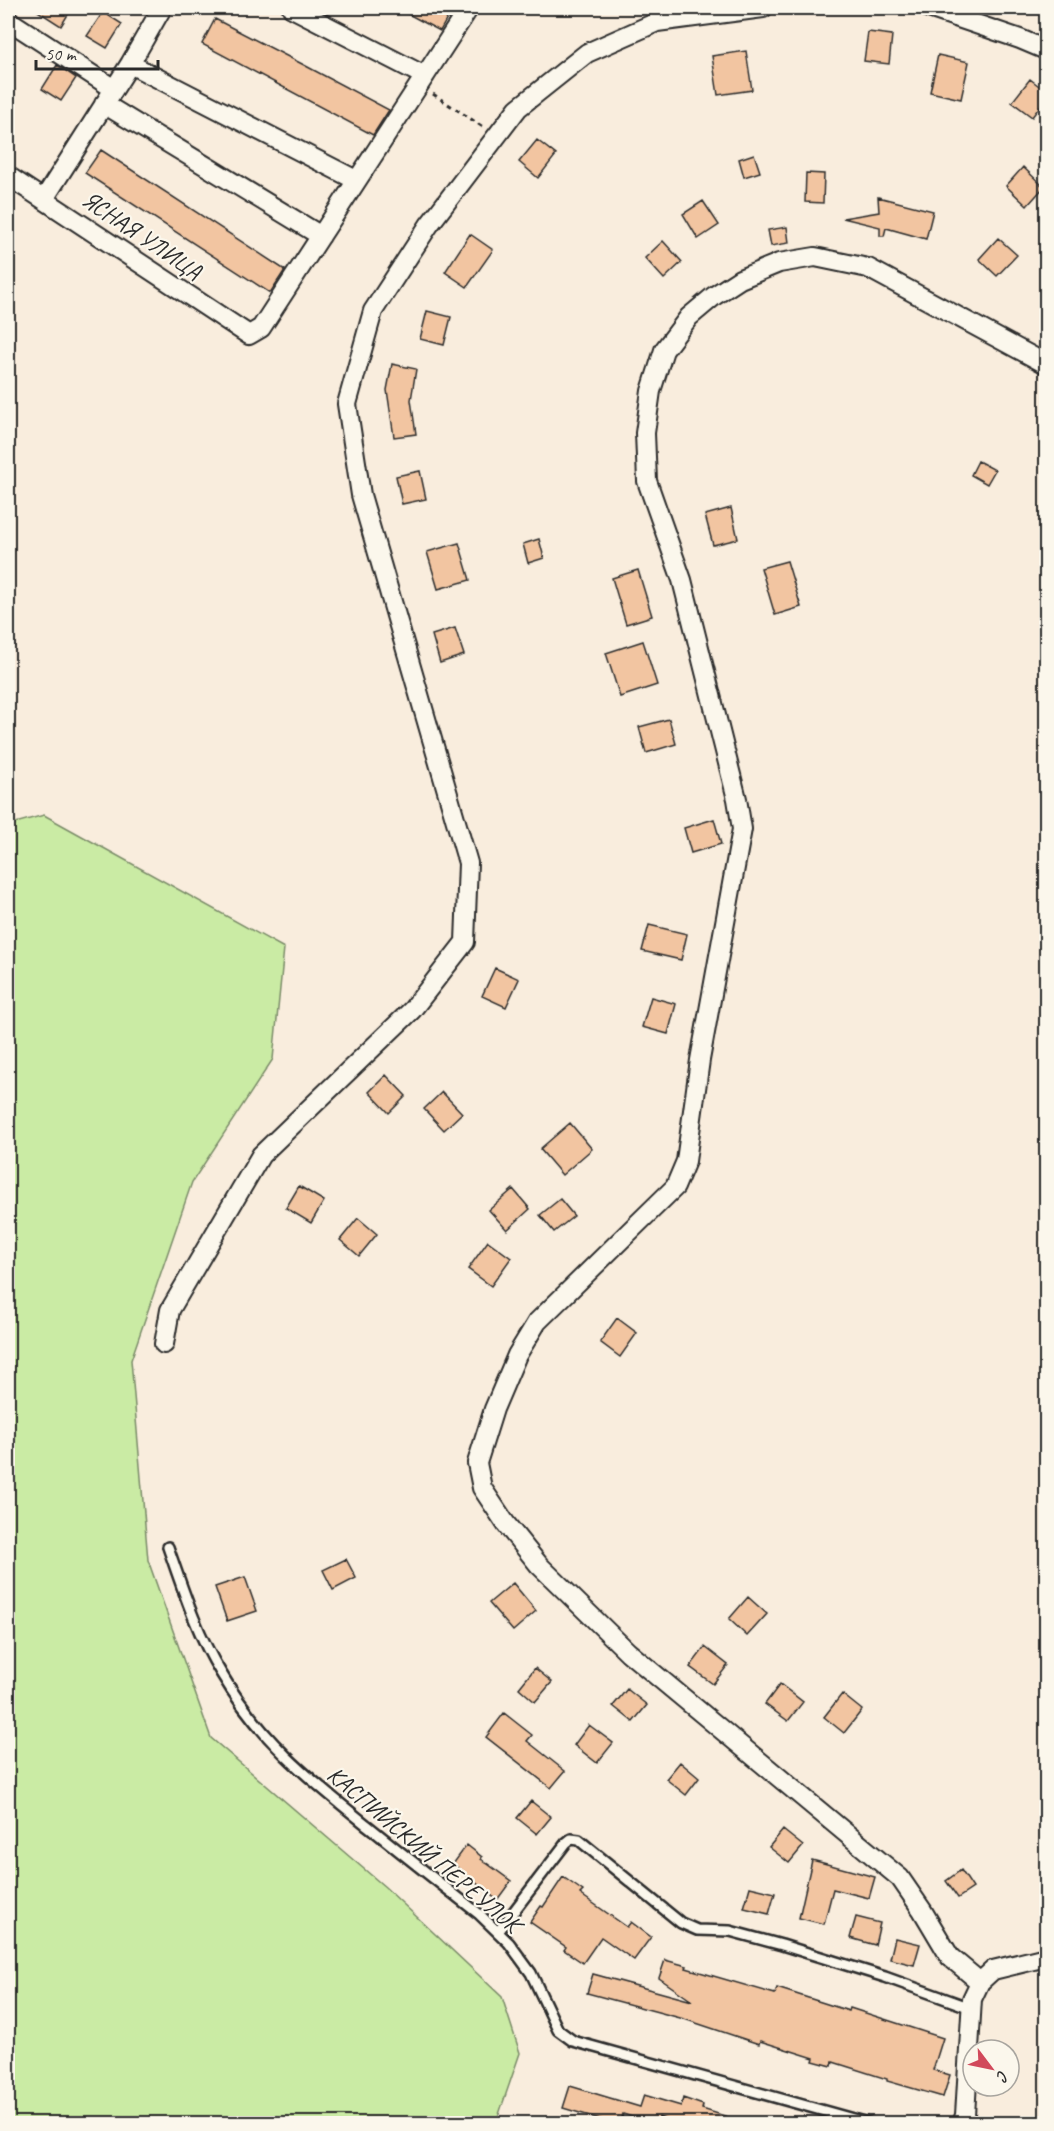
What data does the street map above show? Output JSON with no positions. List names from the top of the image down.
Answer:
{
  "streets": {
    "street": ["ЯСНАЯ УЛИЦА"],
    "lane": ["КАСПИЙСКИЙ ПЕРЕУЛОК"]
  },
  "scale_bar": "50 m",
  "north": "bottom right"
}
